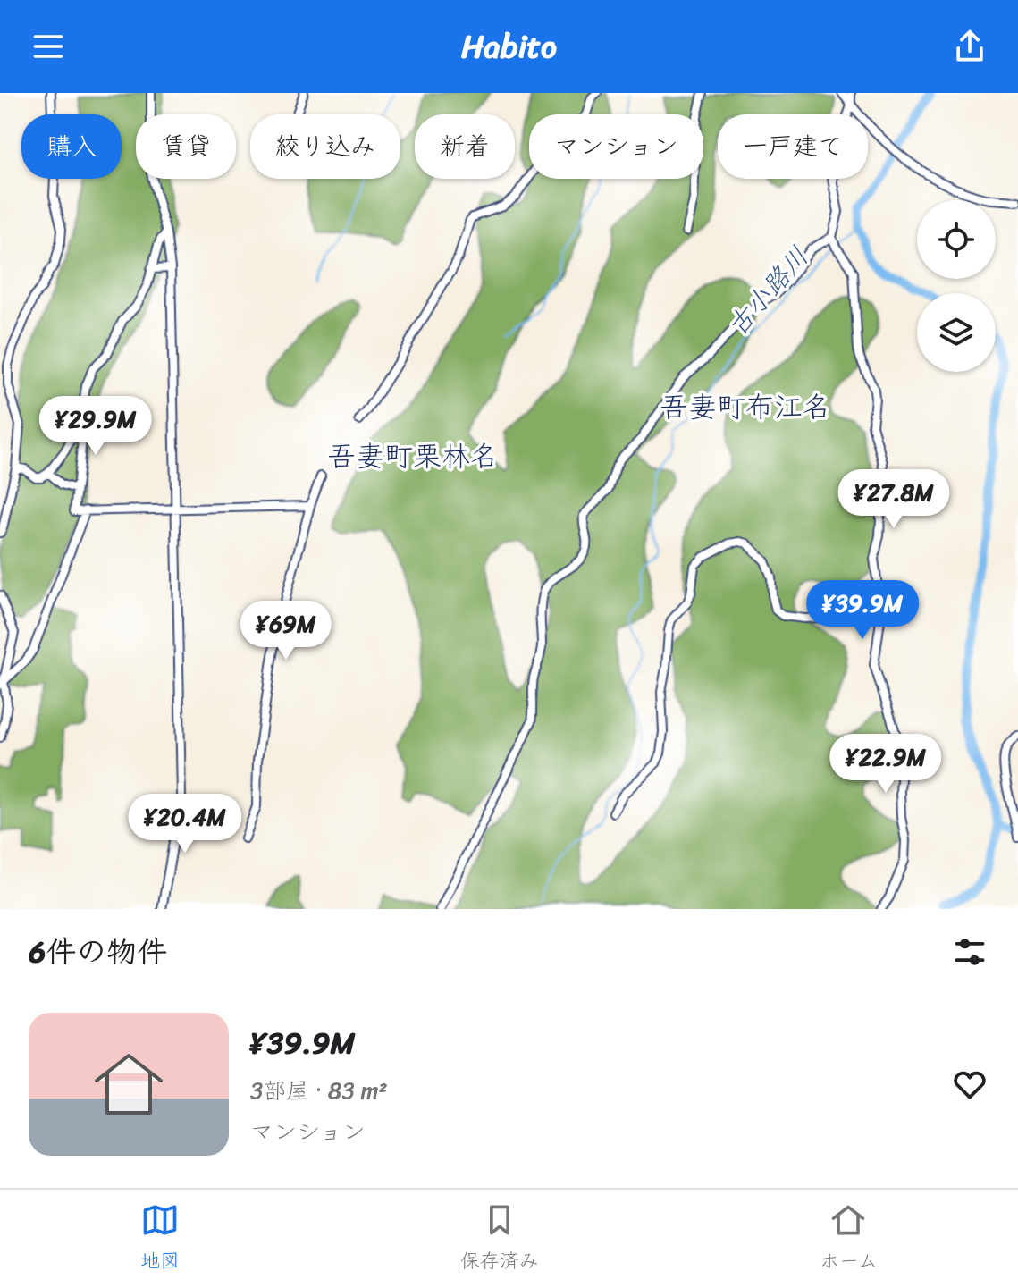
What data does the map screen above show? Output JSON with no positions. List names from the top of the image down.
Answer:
{
  "districts": ["吾妻町布江名", "吾妻町栗林名"],
  "water": ["古小路川"],
  "page": {
    "header": "Habito",
    "chip": [
      "購入",
      "賃貸",
      "絞り込み",
      "新着",
      "マンション",
      "一戸建て"
    ],
    "price": [
      "¥29.9M",
      "¥27.8M",
      "¥39.9M",
      "¥69M",
      "¥22.9M",
      "¥20.4M"
    ],
    "heading": "6件の物件",
    "list": [
      {
        "name": "¥39.9M",
        "note": "3部屋 · 83 m² · マンション"
      }
    ],
    "tabs": ["地図", "保存済み", "ホーム"]
  }
}
